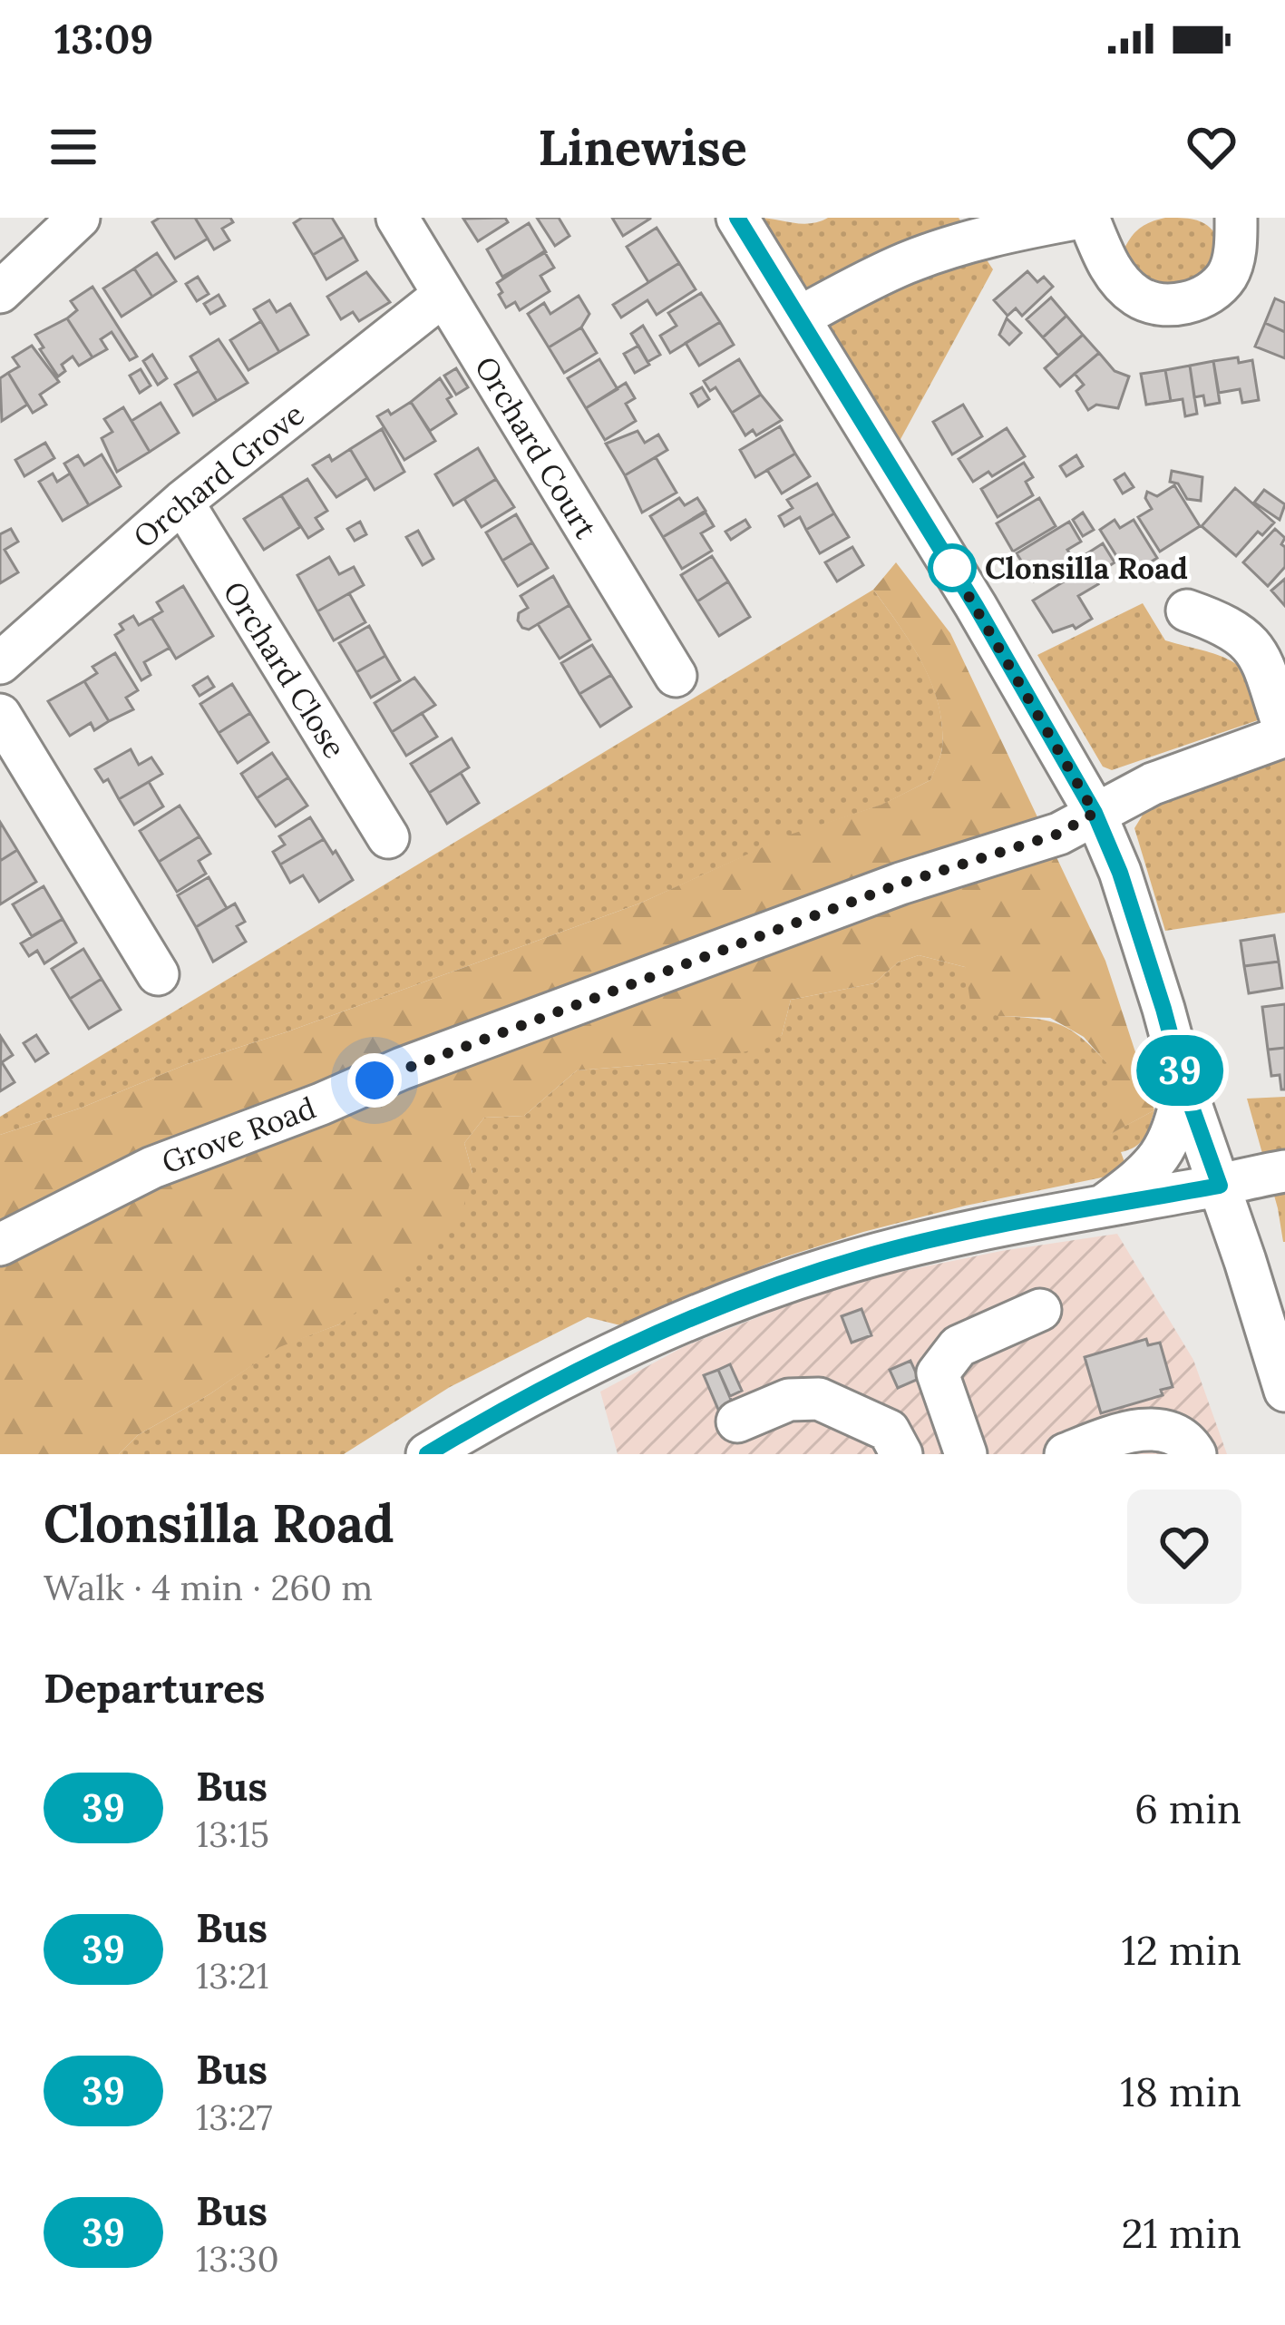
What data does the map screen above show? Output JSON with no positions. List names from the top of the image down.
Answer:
{
  "streets": {
    "street": [
      "Orchard Court",
      "Orchard Grove",
      "Orchard Close",
      "Grove Road"
    ]
  },
  "crossings": [
    ["Orchard Court", "Orchard Grove"],
    ["Orchard Grove", "Orchard Close"]
  ],
  "places": ["Clonsilla Road"],
  "lines": ["bus line 39"],
  "page": {
    "status": "13:09",
    "header": "Linewise",
    "on_map": "39",
    "heading": [
      ["Clonsilla Road", "Walk · 4 min · 260 m"],
      "Departures"
    ],
    "list": [
      {
        "mark": "39",
        "name": "Bus",
        "note": "13:15",
        "value": "6 min"
      },
      {
        "mark": "39",
        "name": "Bus",
        "note": "13:21",
        "value": "12 min"
      },
      {
        "mark": "39",
        "name": "Bus",
        "note": "13:27",
        "value": "18 min"
      },
      {
        "mark": "39",
        "name": "Bus",
        "note": "13:30",
        "value": "21 min"
      }
    ]
  }
}
